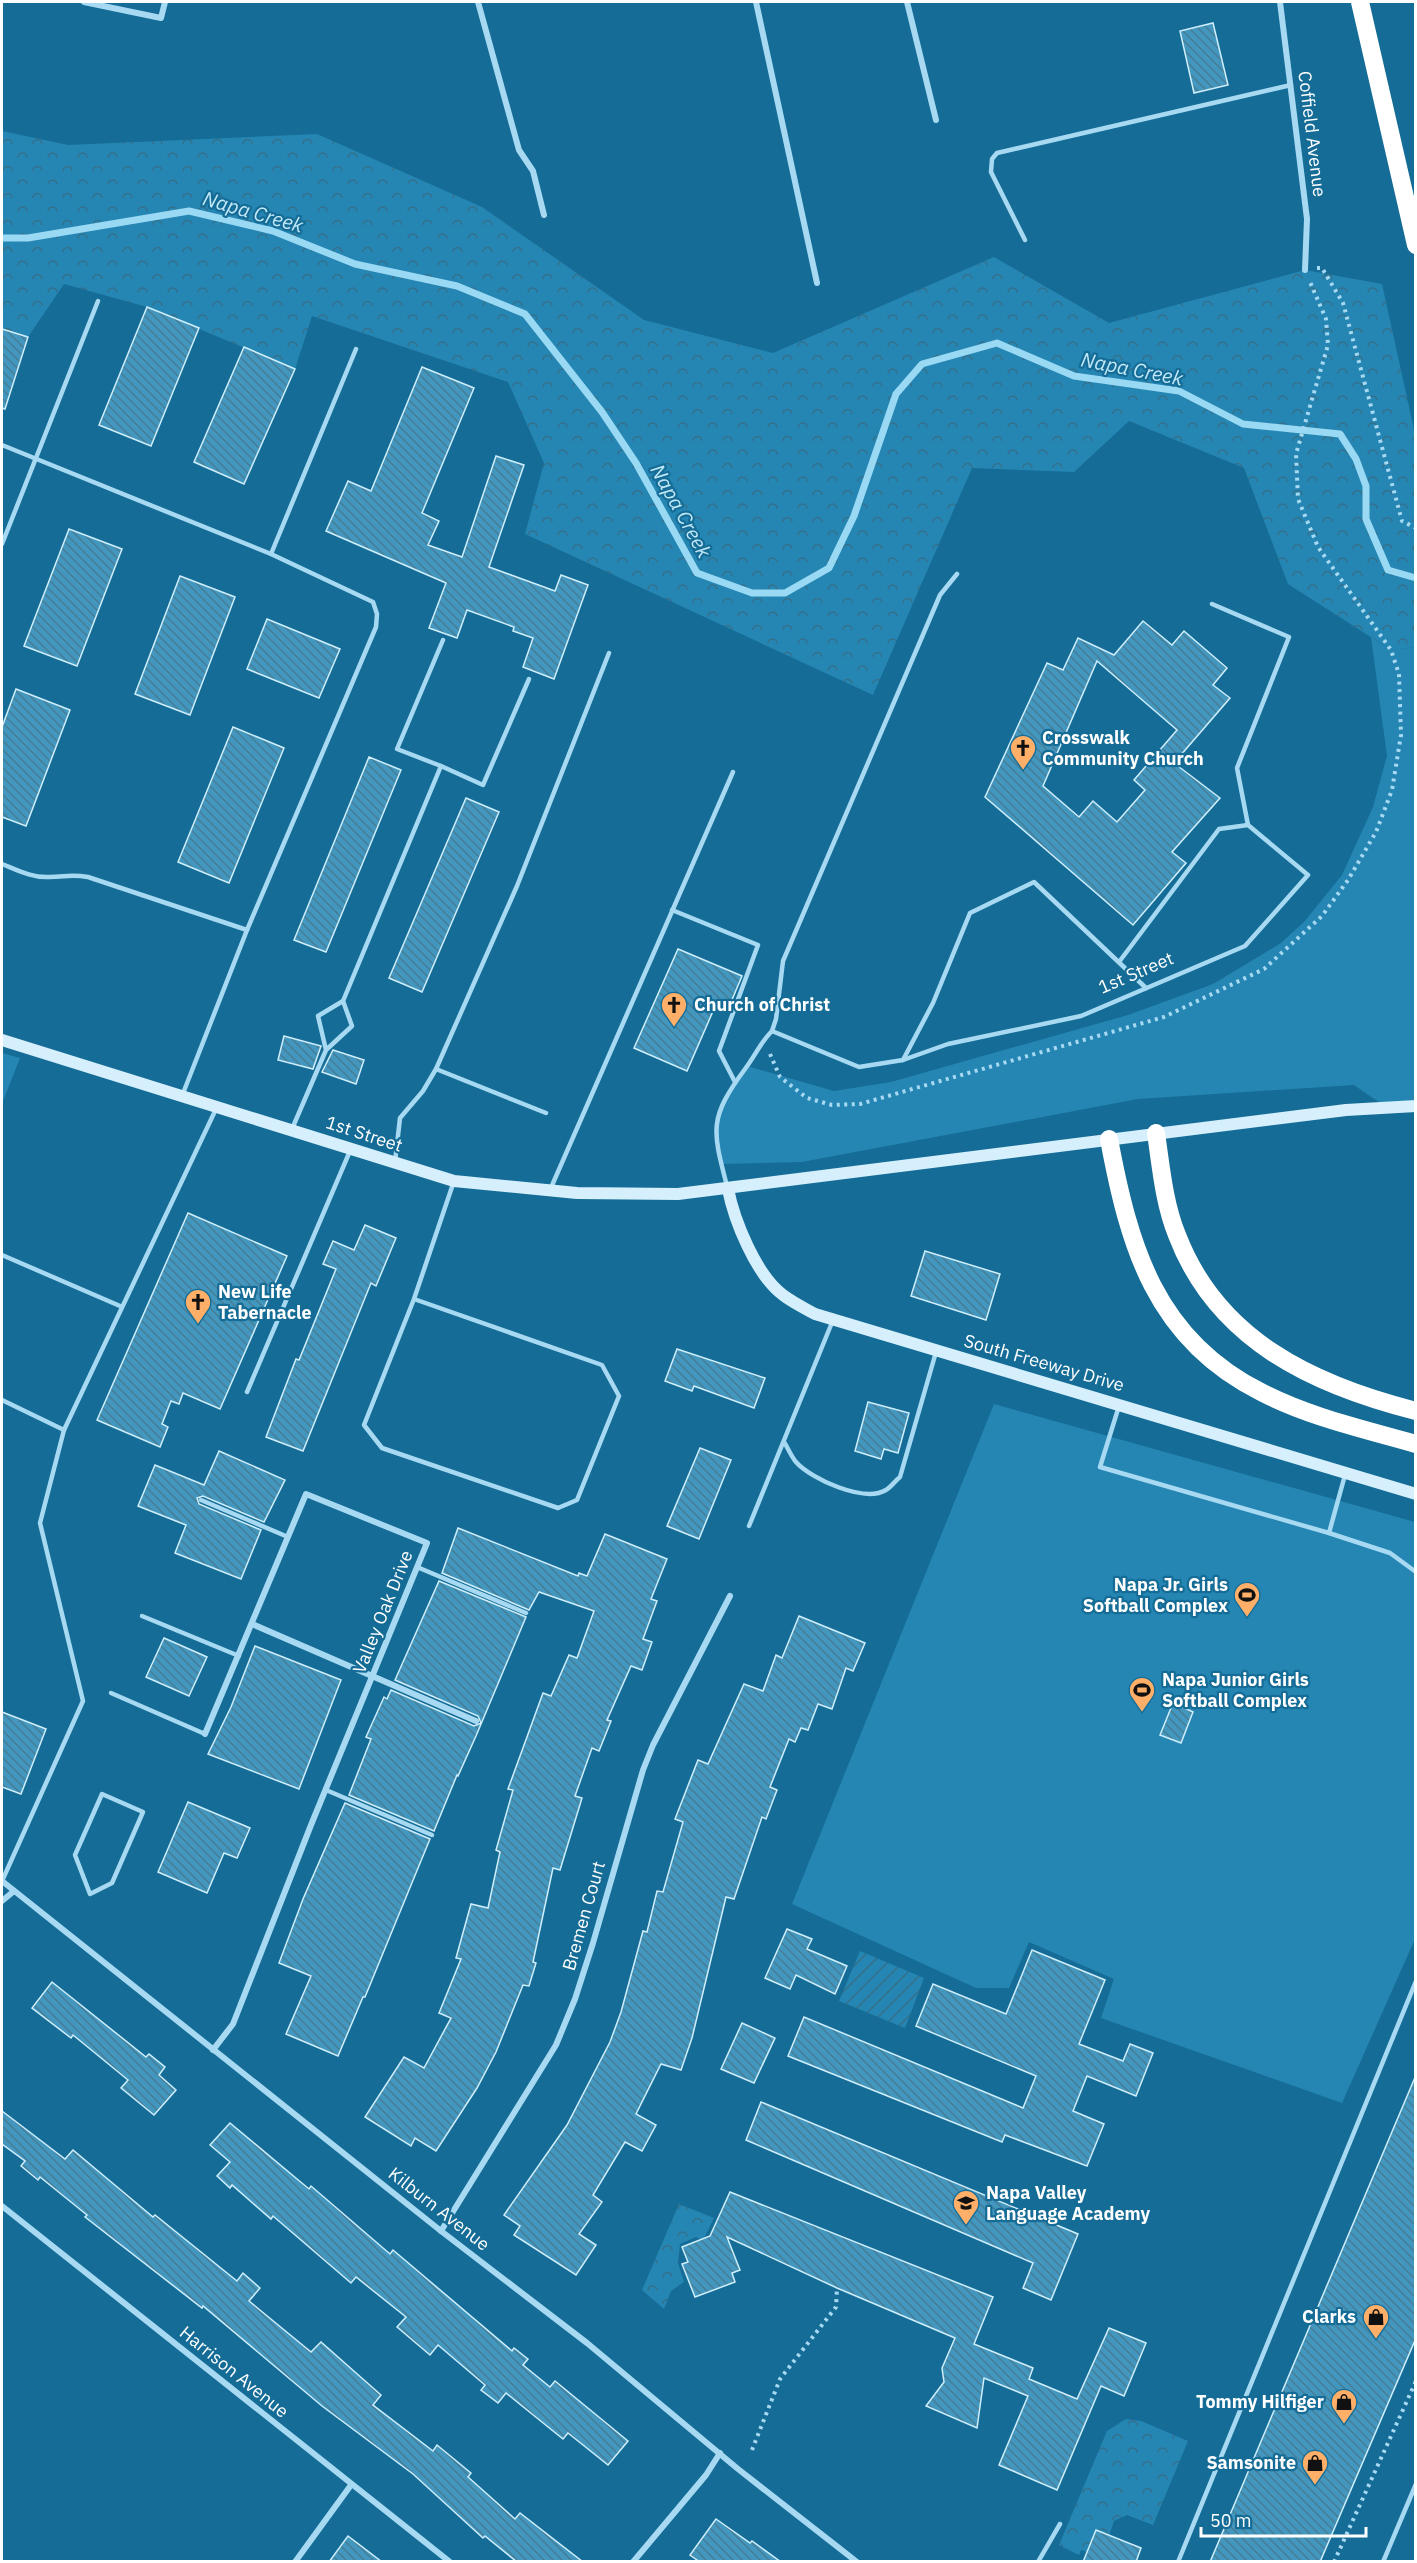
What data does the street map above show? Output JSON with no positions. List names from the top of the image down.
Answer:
{
  "streets": {
    "main road": ["1st Street", "South Freeway Drive"],
    "street": [
      "Coffield Avenue",
      "Valley Oak Drive",
      "Bremen Court",
      "Kilburn Avenue",
      "Harrison Avenue"
    ]
  },
  "crossings": [
    ["1st Street", "South Freeway Drive"],
    ["Valley Oak Drive", "Kilburn Avenue"],
    ["Bremen Court", "Kilburn Avenue"]
  ],
  "water": ["Napa Creek"],
  "places": {
    "church": ["Crosswalk Community Church", "Church of Christ", "New Life Tabernacle"],
    "sports": ["Napa Jr. Girls Softball Complex", "Napa Junior Girls Softball Complex"],
    "school or university": ["Napa Valley Language Academy"],
    "shop": ["Clarks", "Tommy Hilfiger", "Samsonite"]
  },
  "scale_bar": "50 m"
}
